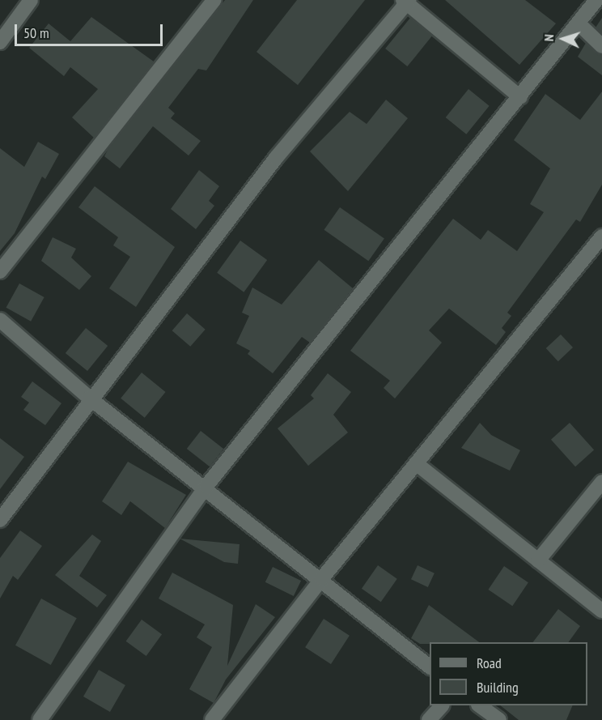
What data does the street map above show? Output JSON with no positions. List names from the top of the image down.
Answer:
{
  "legend": ["Road", "Building"],
  "scale_bar": "50 m",
  "north": "left"
}
